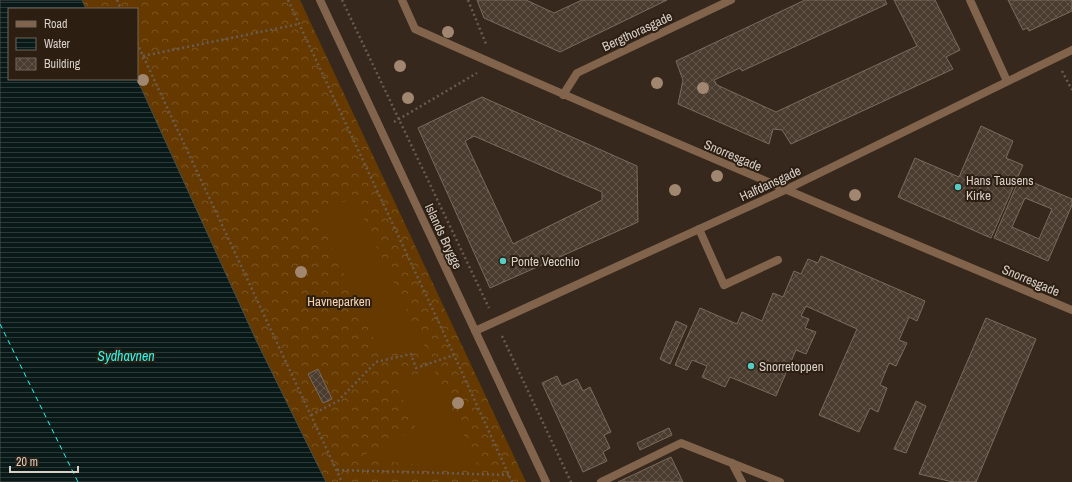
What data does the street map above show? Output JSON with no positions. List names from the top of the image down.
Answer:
{
  "streets": {
    "street": [
      "Bergthorasgade",
      "Snorresgade",
      "Halfdansgade",
      "Islands Brygge"
    ]
  },
  "crossings": [
    ["Bergthorasgade", "Snorresgade"],
    ["Snorresgade", "Halfdansgade"],
    ["Halfdansgade", "Islands Brygge"]
  ],
  "water": ["Sydhavnen"],
  "parks": ["Havneparken"],
  "places": ["Hans Tausens Kirke", "Ponte Vecchio", "Snorretoppen"],
  "legend": ["Road", "Water", "Building"],
  "scale_bar": "20 m"
}
